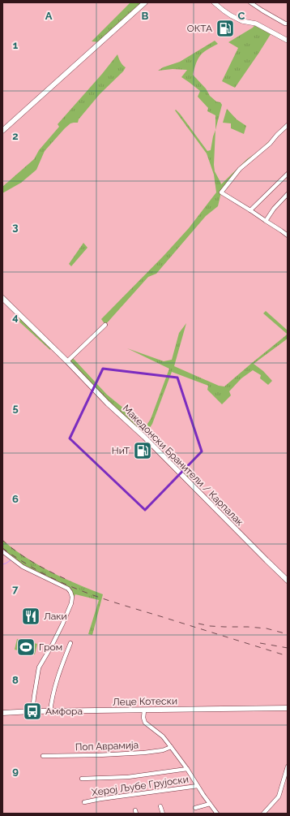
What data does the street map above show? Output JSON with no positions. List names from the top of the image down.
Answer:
{
  "streets": {
    "main road": ["Македонски Бранители / Карпалак", "Леце Котески"],
    "street": ["Поп Аврамија", "Херој Љубе Грујоски"]
  },
  "places": {
    "fuel station": ["ОКТА", "НиТ"],
    "restaurant": ["Лаки"],
    "sports": ["Гром"],
    "bus stop": ["Амфора"]
  },
  "grid": {
    "columns": ["A", "B", "C"],
    "rows": [
      "1",
      "2",
      "3",
      "4",
      "5",
      "6",
      "7",
      "8",
      "9"
    ]
  }
}
